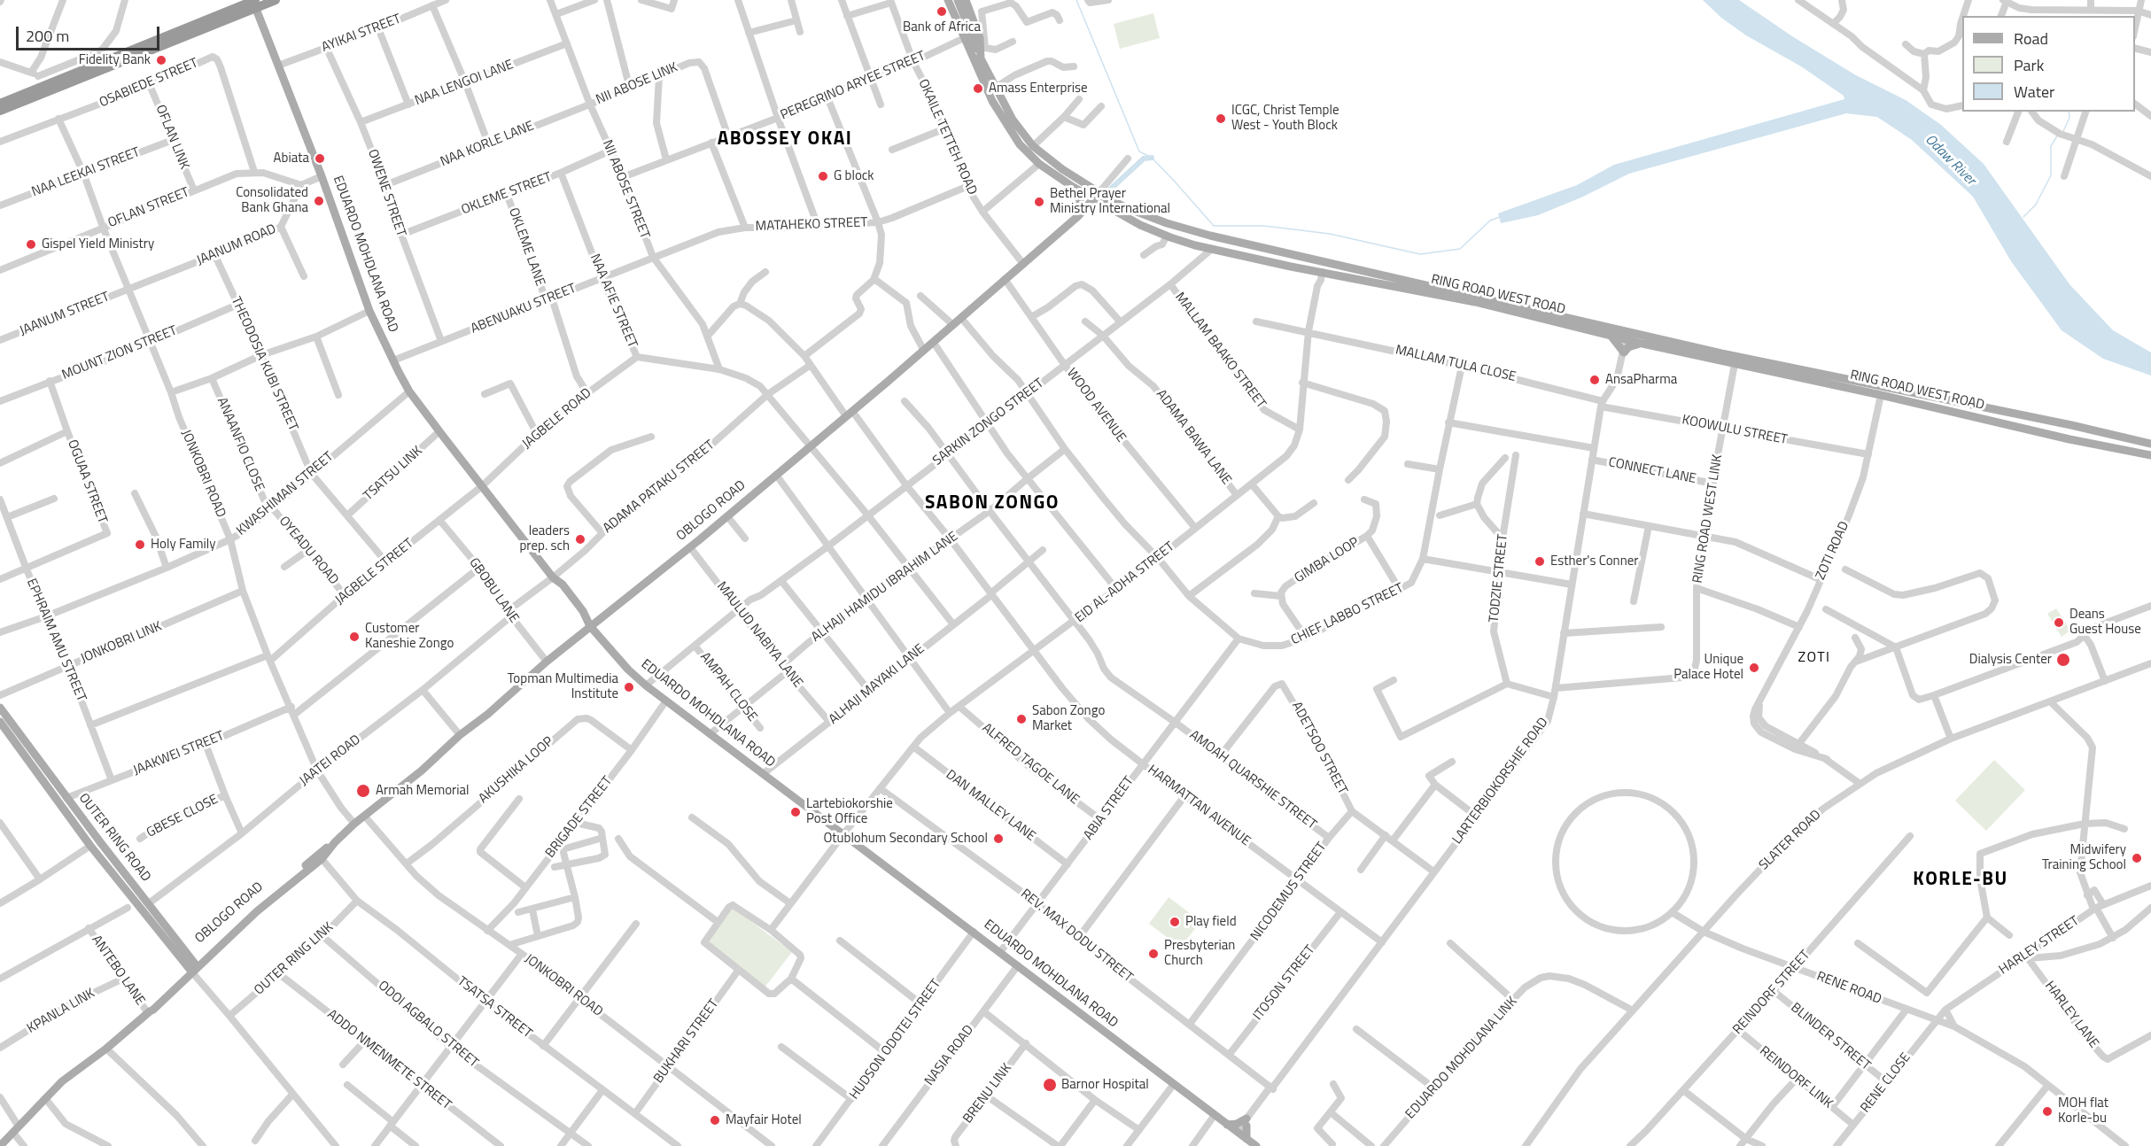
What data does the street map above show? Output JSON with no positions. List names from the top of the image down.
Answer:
{
  "streets": {
    "main road": [
      "EDUARDO MOHDLANA ROAD",
      "RING ROAD WEST ROAD",
      "OBLOGO ROAD",
      "OUTER RING ROAD"
    ],
    "street": [
      "AYIKAI STREET",
      "OSABIEDE STREET",
      "NAA LENGOI LANE",
      "NII ABOSE LINK",
      "PEREGRINO ARYEE STREET",
      "OFLAN LINK",
      "OKAILE TETTEH ROAD",
      "NAA KORLE LANE",
      "NAA LEEKAI STREET",
      "NII ABOSE STREET",
      "OWENE STREET",
      "OKLEME STREET",
      "OFLAN STREET",
      "MATAHEKO STREET",
      "JAANUM ROAD",
      "OKLEME LANE",
      "NAA AFIE STREET",
      "ABENUAKU STREET",
      "JAANUM STREET",
      "MALLAM BAAKO STREET",
      "MOUNT ZION STREET",
      "THEODOSIA KUBI STREET",
      "MALLAM TULA CLOSE",
      "WOOD AVENUE",
      "JAGBELE ROAD",
      "SARKIN ZONGO STREET",
      "KOOWULU STREET",
      "ADAMA BAWA LANE",
      "ANAANFIO CLOSE",
      "CONNECT LANE",
      "JONKOBRI ROAD",
      "TSATSU LINK",
      "OGUAA STREET",
      "ADAMA PATAKU STREET",
      "KWASHIMAN STREET",
      "RING ROAD WEST LINK",
      "OYEADU ROAD",
      "ZOTI ROAD",
      "GIMBA LOOP",
      "JAGBELE STREET",
      "TODZIE STREET",
      "EID AL-ADHA STREET",
      "ALHAJI HAMIDU IBRAHIM LANE",
      "GBOBU LANE",
      "CHIEF LABBO STREET",
      "MAULUD NABIYA LANE",
      "EPHRAIM AMU STREET",
      "JONKOBRI LINK",
      "ALHAJI MAYAKI LANE",
      "AMPAH CLOSE",
      "ADETSOO STREET",
      "JAAKWEI STREET",
      "JAATEI ROAD",
      "ALFRED TAGOE LANE",
      "AKUSHIKA LOOP",
      "AMOAH QUARSHIE STREET",
      "LARTERBIOKORSHIE ROAD",
      "DAN MALLEY LANE",
      "HARMATTAN AVENUE",
      "ABIA STREET",
      "GBESE CLOSE",
      "BRIGADE STREET",
      "SLATER ROAD",
      "NICODEMUS STREET",
      "REV. MAX DODU STREET",
      "HARLEY STREET",
      "OUTER RING LINK",
      "ANTEBO LANE",
      "ITOSON STREET",
      "RENE ROAD",
      "REINDORF STREET",
      "TSATSA STREET",
      "KPANLA LINK",
      "HARLEY LANE",
      "ODOI AGBALO STREET",
      "BLINDER STREET",
      "HUDSON ODOTEI STREET",
      "BUKHARI STREET",
      "NASIA ROAD",
      "EDUARDO MOHDLANA LINK",
      "ADDO NMENMETE STREET",
      "REINDORF LINK",
      "RENE CLOSE",
      "BRENU LINK"
    ]
  },
  "crossings": [
    ["AYIKAI STREET", "OWENE STREET"],
    ["AYIKAI STREET", "EDUARDO MOHDLANA ROAD"],
    ["OSABIEDE STREET", "OFLAN LINK"],
    ["OSABIEDE STREET", "OFLAN STREET"],
    ["OSABIEDE STREET", "JONKOBRI ROAD"],
    ["NAA LENGOI LANE", "NII ABOSE STREET"],
    ["NAA LENGOI LANE", "OWENE STREET"],
    ["NII ABOSE LINK", "PEREGRINO ARYEE STREET"],
    ["NII ABOSE LINK", "NAA KORLE LANE"],
    ["NII ABOSE LINK", "NII ABOSE STREET"],
    ["PEREGRINO ARYEE STREET", "OKAILE TETTEH ROAD"],
    ["PEREGRINO ARYEE STREET", "NII ABOSE STREET"],
    ["PEREGRINO ARYEE STREET", "RING ROAD WEST ROAD"],
    ["OFLAN LINK", "NAA LEEKAI STREET"],
    ["OFLAN LINK", "OFLAN STREET"],
    ["OKAILE TETTEH ROAD", "MATAHEKO STREET"],
    ["OKAILE TETTEH ROAD", "OBLOGO ROAD"],
    ["NAA KORLE LANE", "NII ABOSE STREET"],
    ["NAA KORLE LANE", "OWENE STREET"],
    ["NAA LEEKAI STREET", "JONKOBRI ROAD"],
    ["NII ABOSE STREET", "OKLEME STREET"],
    ["NII ABOSE STREET", "MATAHEKO STREET"],
    ["NII ABOSE STREET", "NAA AFIE STREET"],
    ["NII ABOSE STREET", "ABENUAKU STREET"],
    ["OWENE STREET", "OKLEME STREET"],
    ["OWENE STREET", "ABENUAKU STREET"],
    ["OKLEME STREET", "OKLEME LANE"],
    ["OKLEME STREET", "NAA AFIE STREET"],
    ["OFLAN STREET", "JAANUM ROAD"],
    ["OFLAN STREET", "JONKOBRI ROAD"],
    ["MATAHEKO STREET", "ABENUAKU STREET"],
    ["JAANUM ROAD", "JAANUM STREET"],
    ["JAANUM ROAD", "THEODOSIA KUBI STREET"],
    ["JAANUM ROAD", "JONKOBRI ROAD"],
    ["OKLEME LANE", "ABENUAKU STREET"],
    ["OKLEME LANE", "JAGBELE ROAD"],
    ["EDUARDO MOHDLANA ROAD", "ABENUAKU STREET"],
    ["EDUARDO MOHDLANA ROAD", "JAGBELE ROAD"],
    ["EDUARDO MOHDLANA ROAD", "SARKIN ZONGO STREET"],
    ["EDUARDO MOHDLANA ROAD", "TSATSU LINK"],
    ["EDUARDO MOHDLANA ROAD", "ADAMA PATAKU STREET"],
    ["EDUARDO MOHDLANA ROAD", "KWASHIMAN STREET"],
    ["EDUARDO MOHDLANA ROAD", "OBLOGO ROAD"],
    ["EDUARDO MOHDLANA ROAD", "JAGBELE STREET"],
    ["EDUARDO MOHDLANA ROAD", "EID AL-ADHA STREET"],
    ["EDUARDO MOHDLANA ROAD", "ALHAJI HAMIDU IBRAHIM LANE"],
    ["EDUARDO MOHDLANA ROAD", "ALHAJI MAYAKI LANE"],
    ["EDUARDO MOHDLANA ROAD", "ABIA STREET"],
    ["EDUARDO MOHDLANA ROAD", "BRIGADE STREET"],
    ["EDUARDO MOHDLANA ROAD", "HUDSON ODOTEI STREET"],
    ["EDUARDO MOHDLANA ROAD", "NASIA ROAD"],
    ["RING ROAD WEST ROAD", "SARKIN ZONGO STREET"],
    ["RING ROAD WEST ROAD", "OBLOGO ROAD"],
    ["RING ROAD WEST ROAD", "RING ROAD WEST LINK"],
    ["RING ROAD WEST ROAD", "ZOTI ROAD"],
    ["RING ROAD WEST ROAD", "EID AL-ADHA STREET"],
    ["RING ROAD WEST ROAD", "LARTERBIOKORSHIE ROAD"],
    ["NAA AFIE STREET", "ABENUAKU STREET"],
    ["NAA AFIE STREET", "JAGBELE ROAD"],
    ["NAA AFIE STREET", "SARKIN ZONGO STREET"],
    ["NAA AFIE STREET", "ADAMA PATAKU STREET"],
    ["NAA AFIE STREET", "OBLOGO ROAD"],
    ["NAA AFIE STREET", "ALHAJI HAMIDU IBRAHIM LANE"],
    ["NAA AFIE STREET", "ALHAJI MAYAKI LANE"],
    ["JAANUM STREET", "JONKOBRI ROAD"],
    ["MALLAM BAAKO STREET", "SARKIN ZONGO STREET"],
    ["MALLAM BAAKO STREET", "EID AL-ADHA STREET"],
    ["MOUNT ZION STREET", "THEODOSIA KUBI STREET"],
    ["MOUNT ZION STREET", "JONKOBRI ROAD"],
    ["MOUNT ZION STREET", "OGUAA STREET"],
    ["THEODOSIA KUBI STREET", "TSATSU LINK"],
    ["THEODOSIA KUBI STREET", "KWASHIMAN STREET"],
    ["THEODOSIA KUBI STREET", "JAGBELE STREET"],
    ["MALLAM TULA CLOSE", "KOOWULU STREET"],
    ["MALLAM TULA CLOSE", "EID AL-ADHA STREET"],
    ["MALLAM TULA CLOSE", "CHIEF LABBO STREET"],
    ["MALLAM TULA CLOSE", "LARTERBIOKORSHIE ROAD"],
    ["WOOD AVENUE", "SARKIN ZONGO STREET"],
    ["WOOD AVENUE", "OBLOGO ROAD"],
    ["WOOD AVENUE", "EID AL-ADHA STREET"],
    ["JAGBELE ROAD", "JAGBELE STREET"],
    ["SARKIN ZONGO STREET", "ADAMA BAWA LANE"],
    ["SARKIN ZONGO STREET", "CHIEF LABBO STREET"],
    ["SARKIN ZONGO STREET", "MAULUD NABIYA LANE"],
    ["SARKIN ZONGO STREET", "AMPAH CLOSE"],
    ["SARKIN ZONGO STREET", "AMOAH QUARSHIE STREET"],
    ["SARKIN ZONGO STREET", "HARMATTAN AVENUE"],
    ["KOOWULU STREET", "RING ROAD WEST LINK"],
    ["KOOWULU STREET", "ZOTI ROAD"],
    ["KOOWULU STREET", "LARTERBIOKORSHIE ROAD"],
    ["ADAMA BAWA LANE", "EID AL-ADHA STREET"],
    ["ANAANFIO CLOSE", "KWASHIMAN STREET"],
    ["ANAANFIO CLOSE", "OYEADU ROAD"],
    ["CONNECT LANE", "RING ROAD WEST LINK"],
    ["CONNECT LANE", "LARTERBIOKORSHIE ROAD"],
    ["JONKOBRI ROAD", "KWASHIMAN STREET"],
    ["JONKOBRI ROAD", "OBLOGO ROAD"],
    ["JONKOBRI ROAD", "JAGBELE STREET"],
    ["JONKOBRI ROAD", "JONKOBRI LINK"],
    ["JONKOBRI ROAD", "JAAKWEI STREET"],
    ["JONKOBRI ROAD", "JAATEI ROAD"],
    ["JONKOBRI ROAD", "AKUSHIKA LOOP"],
    ["JONKOBRI ROAD", "BRIGADE STREET"],
    ["JONKOBRI ROAD", "BUKHARI STREET"],
    ["OGUAA STREET", "EPHRAIM AMU STREET"],
    ["ADAMA PATAKU STREET", "GBOBU LANE"],
    ["ADAMA PATAKU STREET", "JAATEI ROAD"],
    ["ADAMA PATAKU STREET", "HARMATTAN AVENUE"],
    ["KWASHIMAN STREET", "OYEADU ROAD"],
    ["KWASHIMAN STREET", "EPHRAIM AMU STREET"],
    ["OBLOGO ROAD", "GBOBU LANE"],
    ["OBLOGO ROAD", "CHIEF LABBO STREET"],
    ["OBLOGO ROAD", "MAULUD NABIYA LANE"],
    ["OBLOGO ROAD", "HARMATTAN AVENUE"],
    ["OBLOGO ROAD", "OUTER RING ROAD"],
    ["OBLOGO ROAD", "ANTEBO LANE"],
    ["OBLOGO ROAD", "TSATSA STREET"],
    ["RING ROAD WEST LINK", "LARTERBIOKORSHIE ROAD"],
    ["OYEADU ROAD", "JAGBELE STREET"],
    ["ZOTI ROAD", "SLATER ROAD"],
    ["GIMBA LOOP", "CHIEF LABBO STREET"],
    ["JAGBELE STREET", "GBOBU LANE"],
    ["JAGBELE STREET", "EPHRAIM AMU STREET"],
    ["EID AL-ADHA STREET", "CHIEF LABBO STREET"],
    ["EID AL-ADHA STREET", "ALFRED TAGOE LANE"],
    ["EID AL-ADHA STREET", "AMOAH QUARSHIE STREET"],
    ["EID AL-ADHA STREET", "DAN MALLEY LANE"],
    ["EID AL-ADHA STREET", "HARMATTAN AVENUE"],
    ["EID AL-ADHA STREET", "REV. MAX DODU STREET"],
    ["ALHAJI HAMIDU IBRAHIM LANE", "CHIEF LABBO STREET"],
    ["ALHAJI HAMIDU IBRAHIM LANE", "MAULUD NABIYA LANE"],
    ["ALHAJI HAMIDU IBRAHIM LANE", "AMPAH CLOSE"],
    ["ALHAJI HAMIDU IBRAHIM LANE", "AMOAH QUARSHIE STREET"],
    ["ALHAJI HAMIDU IBRAHIM LANE", "HARMATTAN AVENUE"],
    ["GBOBU LANE", "JAATEI ROAD"],
    ["CHIEF LABBO STREET", "ABIA STREET"],
    ["MAULUD NABIYA LANE", "ALHAJI MAYAKI LANE"],
    ["EPHRAIM AMU STREET", "JONKOBRI LINK"],
    ["EPHRAIM AMU STREET", "JAAKWEI STREET"],
    ["ALHAJI MAYAKI LANE", "AMOAH QUARSHIE STREET"],
    ["ALHAJI MAYAKI LANE", "HARMATTAN AVENUE"],
    ["ADETSOO STREET", "AMOAH QUARSHIE STREET"],
    ["ADETSOO STREET", "LARTERBIOKORSHIE ROAD"],
    ["ADETSOO STREET", "NICODEMUS STREET"],
    ["JAAKWEI STREET", "OUTER RING ROAD"],
    ["JAATEI ROAD", "OUTER RING ROAD"],
    ["ALFRED TAGOE LANE", "ABIA STREET"],
    ["AKUSHIKA LOOP", "BRIGADE STREET"],
    ["AMOAH QUARSHIE STREET", "ABIA STREET"],
    ["AMOAH QUARSHIE STREET", "NICODEMUS STREET"],
    ["LARTERBIOKORSHIE ROAD", "HARMATTAN AVENUE"],
    ["LARTERBIOKORSHIE ROAD", "REV. MAX DODU STREET"],
    ["DAN MALLEY LANE", "ABIA STREET"],
    ["HARMATTAN AVENUE", "ABIA STREET"],
    ["HARMATTAN AVENUE", "NICODEMUS STREET"],
    ["HARMATTAN AVENUE", "ITOSON STREET"],
    ["ABIA STREET", "REV. MAX DODU STREET"],
    ["OUTER RING ROAD", "OUTER RING LINK"],
    ["SLATER ROAD", "RENE ROAD"],
    ["SLATER ROAD", "EDUARDO MOHDLANA LINK"],
    ["NICODEMUS STREET", "REV. MAX DODU STREET"],
    ["REV. MAX DODU STREET", "ITOSON STREET"],
    ["HARLEY STREET", "RENE ROAD"],
    ["HARLEY STREET", "HARLEY LANE"],
    ["HARLEY STREET", "RENE CLOSE"],
    ["OUTER RING LINK", "TSATSA STREET"],
    ["OUTER RING LINK", "ODOI AGBALO STREET"],
    ["OUTER RING LINK", "ADDO NMENMETE STREET"],
    ["ANTEBO LANE", "KPANLA LINK"],
    ["RENE ROAD", "REINDORF STREET"],
    ["RENE ROAD", "RENE CLOSE"],
    ["REINDORF STREET", "BLINDER STREET"],
    ["REINDORF STREET", "REINDORF LINK"],
    ["TSATSA STREET", "BUKHARI STREET"],
    ["BLINDER STREET", "RENE CLOSE"],
    ["REINDORF LINK", "RENE CLOSE"]
  ],
  "districts": [
    "ABOSSEY OKAI",
    "SABON ZONGO",
    "ZOTI",
    "KORLE-BU"
  ],
  "water": ["Odaw River"],
  "places": [
    "Bank of Africa",
    "Fidelity Bank",
    "Amass Enterprise",
    "ICGC, Christ Temple West - Youth Block",
    "Abiata",
    "G block",
    "Consolidated Bank Ghana",
    "Bethel Prayer Ministry International",
    "Gispel Yield Ministry",
    "AnsaPharma",
    "leaders prep. sch",
    "Holy Family",
    "Esther's Conner",
    "Deans Guest House",
    "Customer Kaneshie Zongo",
    "Dialysis Center",
    "Unique Palace Hotel",
    "Topman Multimedia Institute",
    "Sabon Zongo Market",
    "Armah Memorial",
    "Lartebiokorshie Post Office",
    "Otublohum Secondary School",
    "Midwifery Training School",
    "Play field",
    "Presbyterian Church",
    "Barnor Hospital",
    "MOH flat Korle-bu",
    "Mayfair Hotel"
  ],
  "legend": ["Road", "Park", "Water"],
  "scale_bar": "200 m"
}
